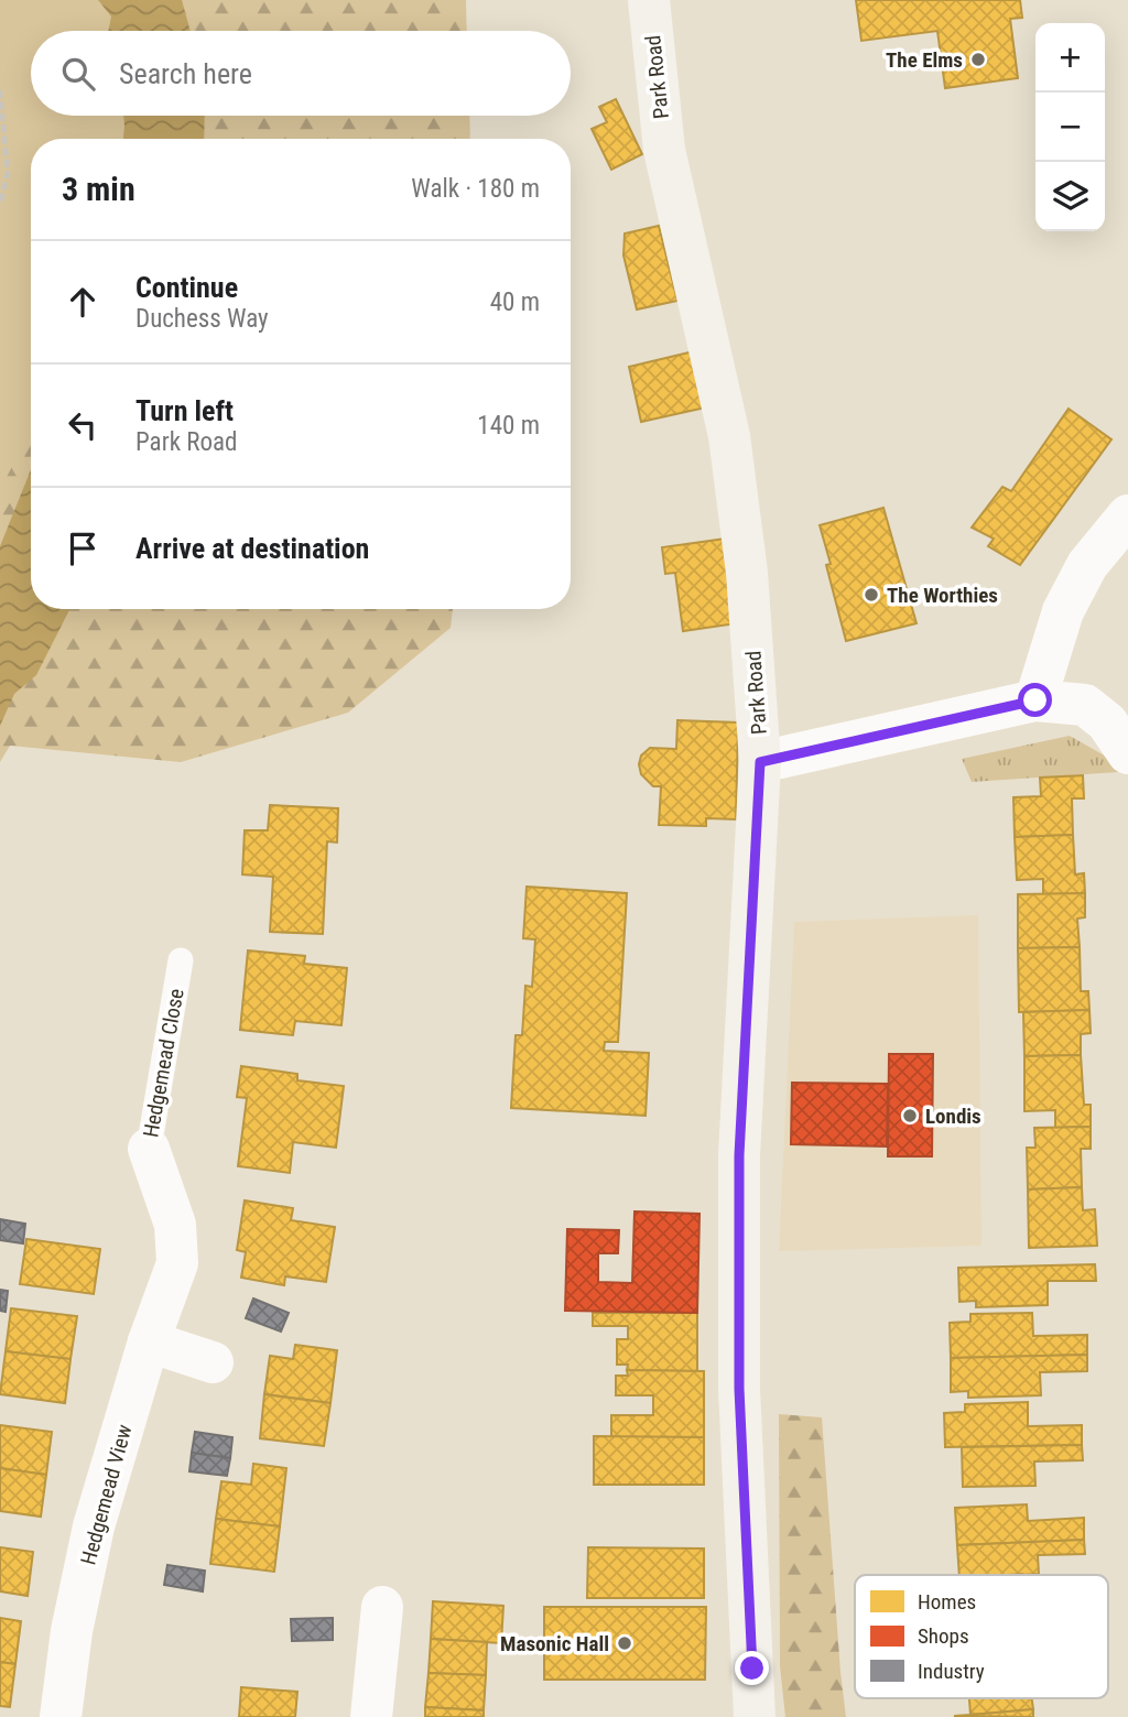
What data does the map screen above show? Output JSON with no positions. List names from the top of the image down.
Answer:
{
  "streets": {
    "main road": ["Park Road"],
    "street": ["Hedgemead Close", "Hedgemead View"]
  },
  "crossings": [
    ["Hedgemead Close", "Hedgemead View"]
  ],
  "places": [
    "The Elms",
    "The Worthies",
    "Londis",
    "Masonic Hall"
  ],
  "legend": ["Homes", "Shops", "Industry"],
  "page": {
    "map_buttons": ["+", "−"],
    "search": "Search here",
    "heading": ["3 min", "Walk · 180 m"],
    "list": [
      ["Continue", "Duchess Way", "40 m"],
      ["Turn left", "Park Road", "140 m"],
      "Arrive at destination"
    ]
  }
}
